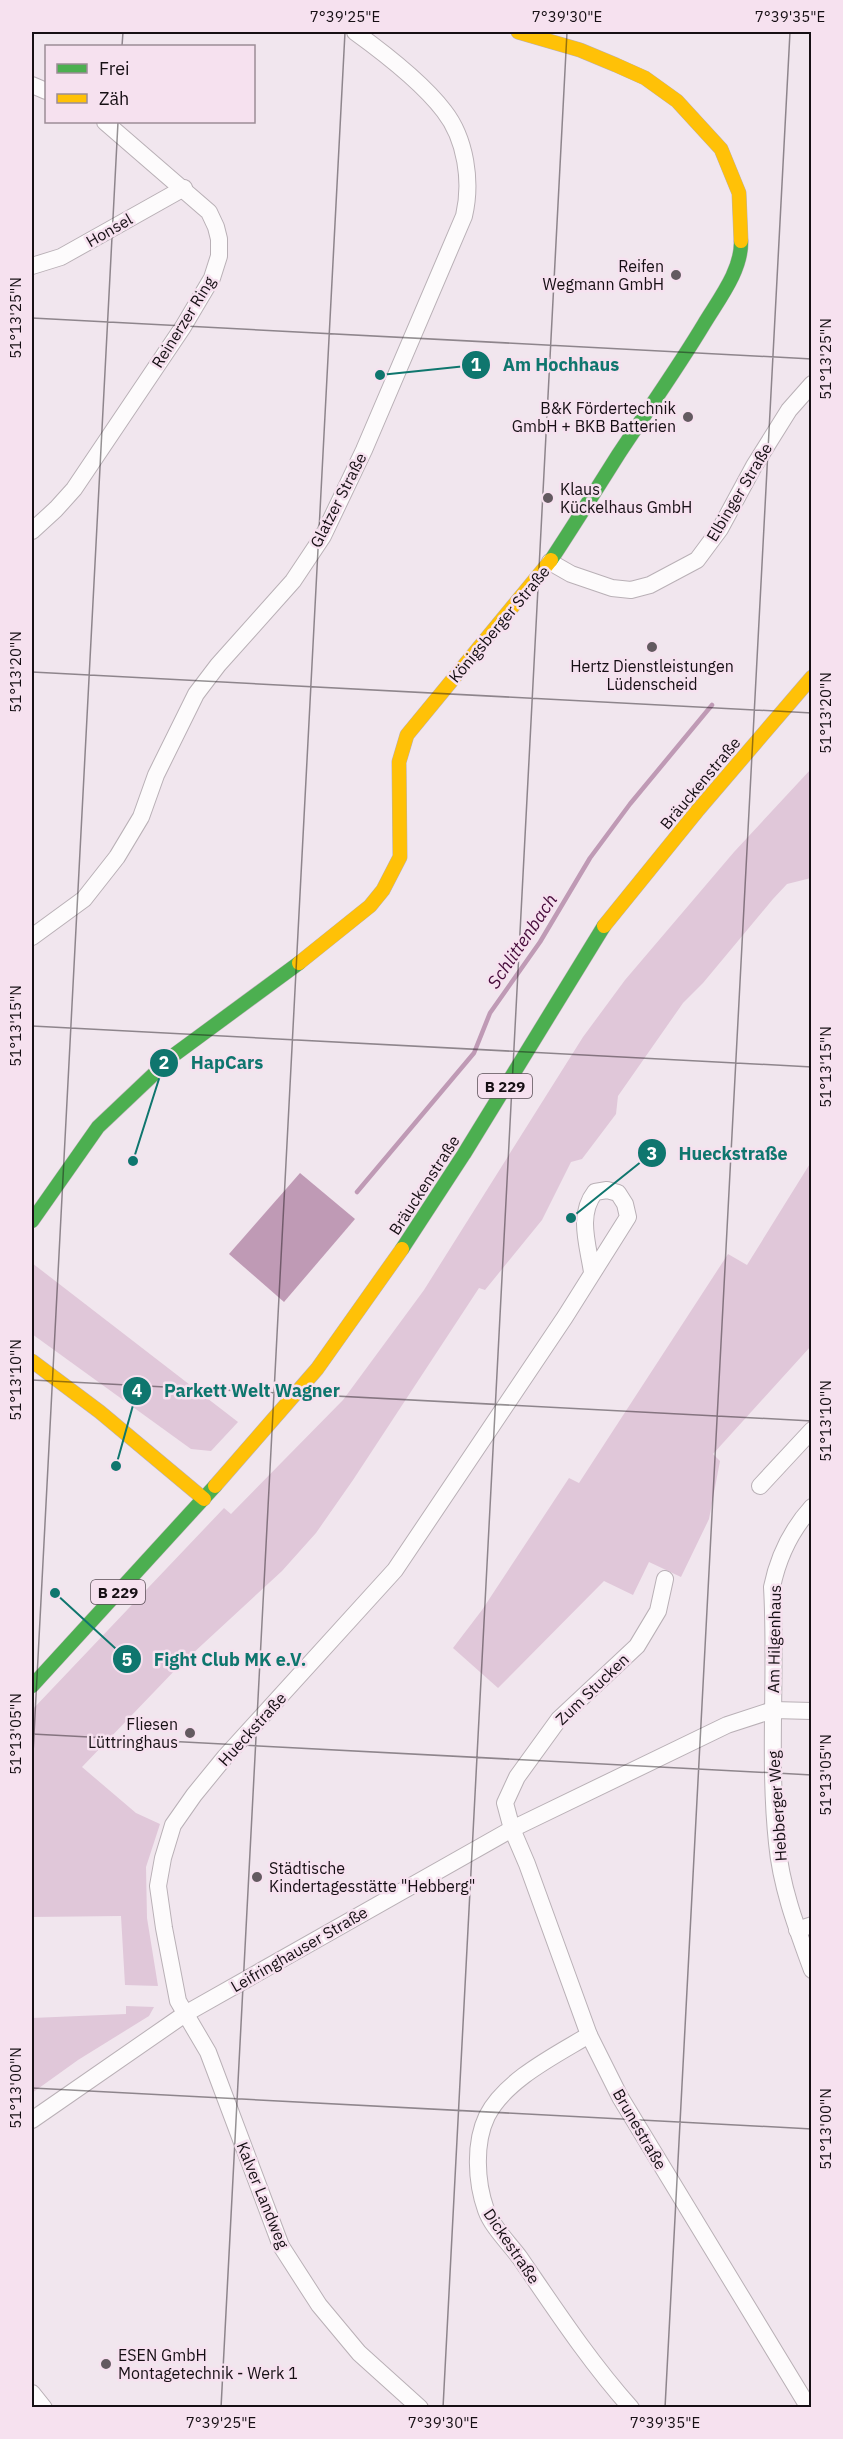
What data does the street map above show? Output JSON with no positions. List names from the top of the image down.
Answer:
{
  "streets": {
    "street": [
      "Honsel",
      "Reinerzer Ring",
      "Elbinger Straße",
      "Glatzer Straße",
      "Königsberger Straße",
      "Bräuckenstraße",
      "B 229",
      "Am Hilgenhaus",
      "Zum Stucken",
      "Hueckstraße",
      "Hebberger Weg",
      "Leifringhauser Straße",
      "Brunestraße",
      "Kalver Landweg",
      "Dickestraße"
    ]
  },
  "crossings": [
    ["Honsel", "Reinerzer Ring"],
    ["Elbinger Straße", "Königsberger Straße"],
    ["Am Hilgenhaus", "Hebberger Weg"],
    ["Am Hilgenhaus", "Leifringhauser Straße"],
    ["Zum Stucken", "Leifringhauser Straße"],
    ["Zum Stucken", "Brunestraße"],
    ["Hueckstraße", "Leifringhauser Straße"],
    ["Hueckstraße", "Kalver Landweg"],
    ["Hebberger Weg", "Leifringhauser Straße"],
    ["Leifringhauser Straße", "Brunestraße"],
    ["Leifringhauser Straße", "Kalver Landweg"],
    ["Brunestraße", "Dickestraße"]
  ],
  "water": ["Schlittenbach"],
  "places": [
    "Reifen Wegmann GmbH",
    "Am Hochhaus",
    "B&K Fördertechnik GmbH + BKB Batterien",
    "Klaus Kückelhaus GmbH",
    "Hertz Dienstleistungen Lüdenscheid",
    "HapCars",
    "Hueckstraße",
    "Parkett Welt Wagner",
    "Fight Club MK e.V.",
    "Fliesen Lüttringhaus",
    "Städtische Kindertagesstätte \"Hebberg\"",
    "ESEN GmbH Montagetechnik - Werk 1"
  ],
  "legend": ["Frei", "Zäh"],
  "coordinates": [
    "7°39'25\"E",
    "7°39'30\"E",
    "7°39'35\"E",
    "51°13'25\"N",
    "51°13'20\"N",
    "51°13'15\"N",
    "51°13'10\"N",
    "51°13'05\"N",
    "51°13'00\"N"
  ]
}
